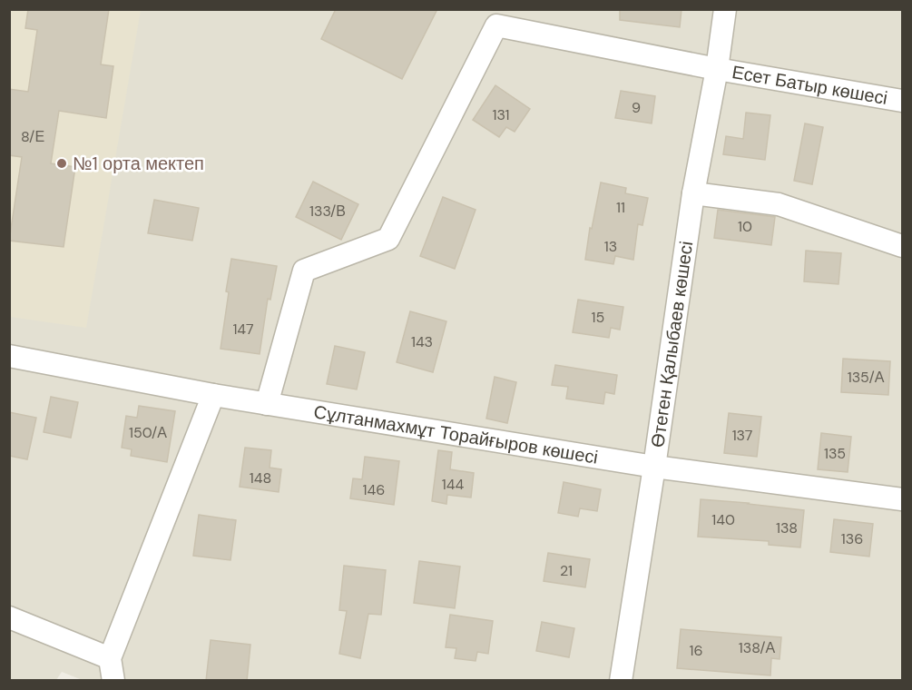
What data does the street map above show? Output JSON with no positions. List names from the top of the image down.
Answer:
{
  "streets": {
    "street": ["Есет Батыр көшесі", "Өтеген Қалыбаев көшесі", "Сұлтанмахмұт Торайғыров көшесі"]
  },
  "crossings": [
    ["Есет Батыр көшесі", "Өтеген Қалыбаев көшесі"],
    ["Өтеген Қалыбаев көшесі", "Сұлтанмахмұт Торайғыров көшесі"]
  ],
  "places": ["№1 орта мектеп"],
  "house_numbers": [
    "9",
    "131",
    "8/Е",
    "11",
    "133/В",
    "10",
    "13",
    "15",
    "147",
    "143",
    "135/А",
    "150/А",
    "137",
    "135",
    "148",
    "144",
    "146",
    "140",
    "138",
    "136",
    "21",
    "138/А",
    "16"
  ]
}
